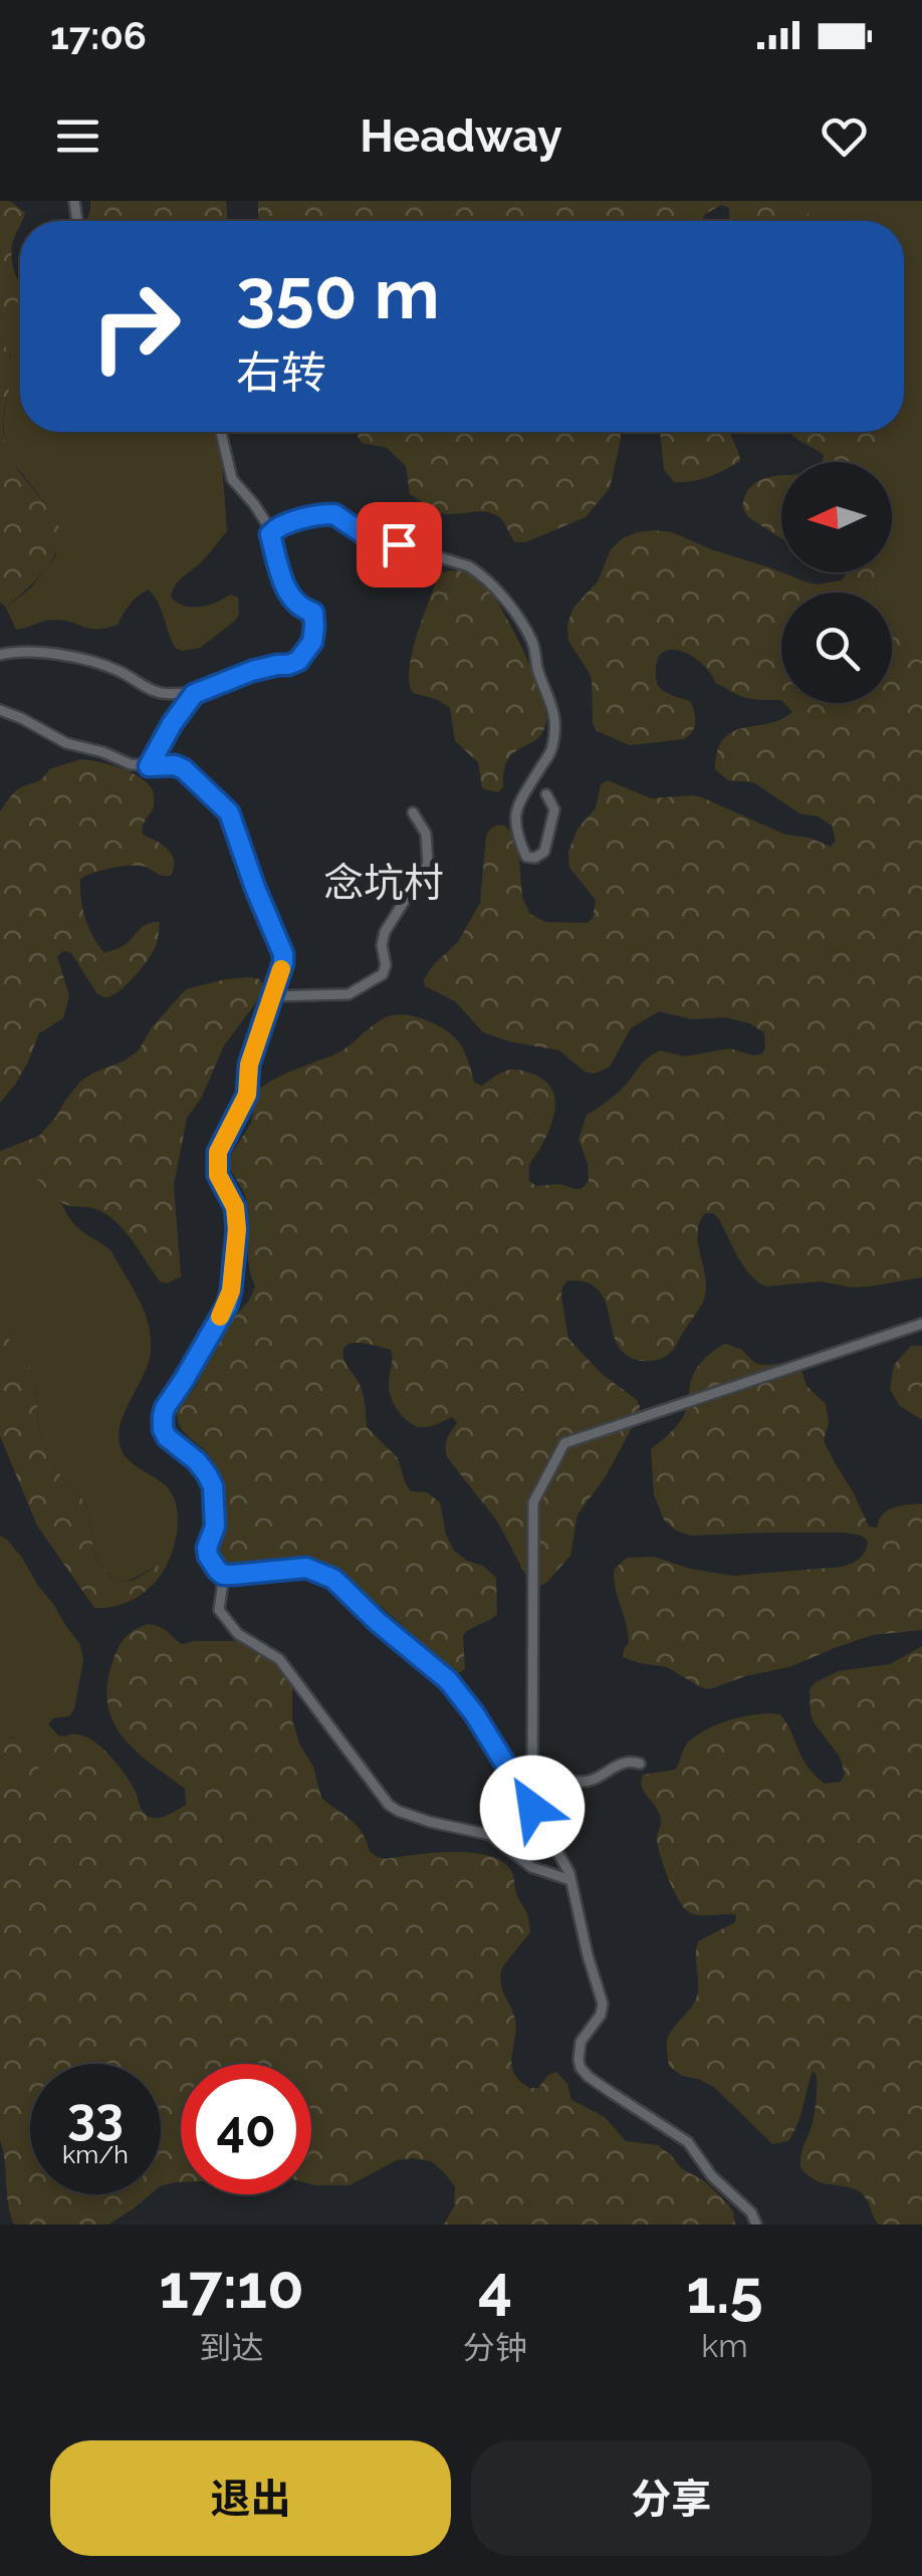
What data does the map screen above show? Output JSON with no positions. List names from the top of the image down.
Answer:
{
  "districts": ["念坑村"],
  "north": "left",
  "page": {
    "status": "17:06",
    "header": "Headway",
    "turn": ["350 m", "右转"],
    "speed": "33 km/h",
    "limit": "40",
    "eta": [
      "17:10",
      "到达",
      "4",
      "分钟",
      "1.5",
      "km"
    ],
    "buttons": ["退出", "分享"]
  }
}
